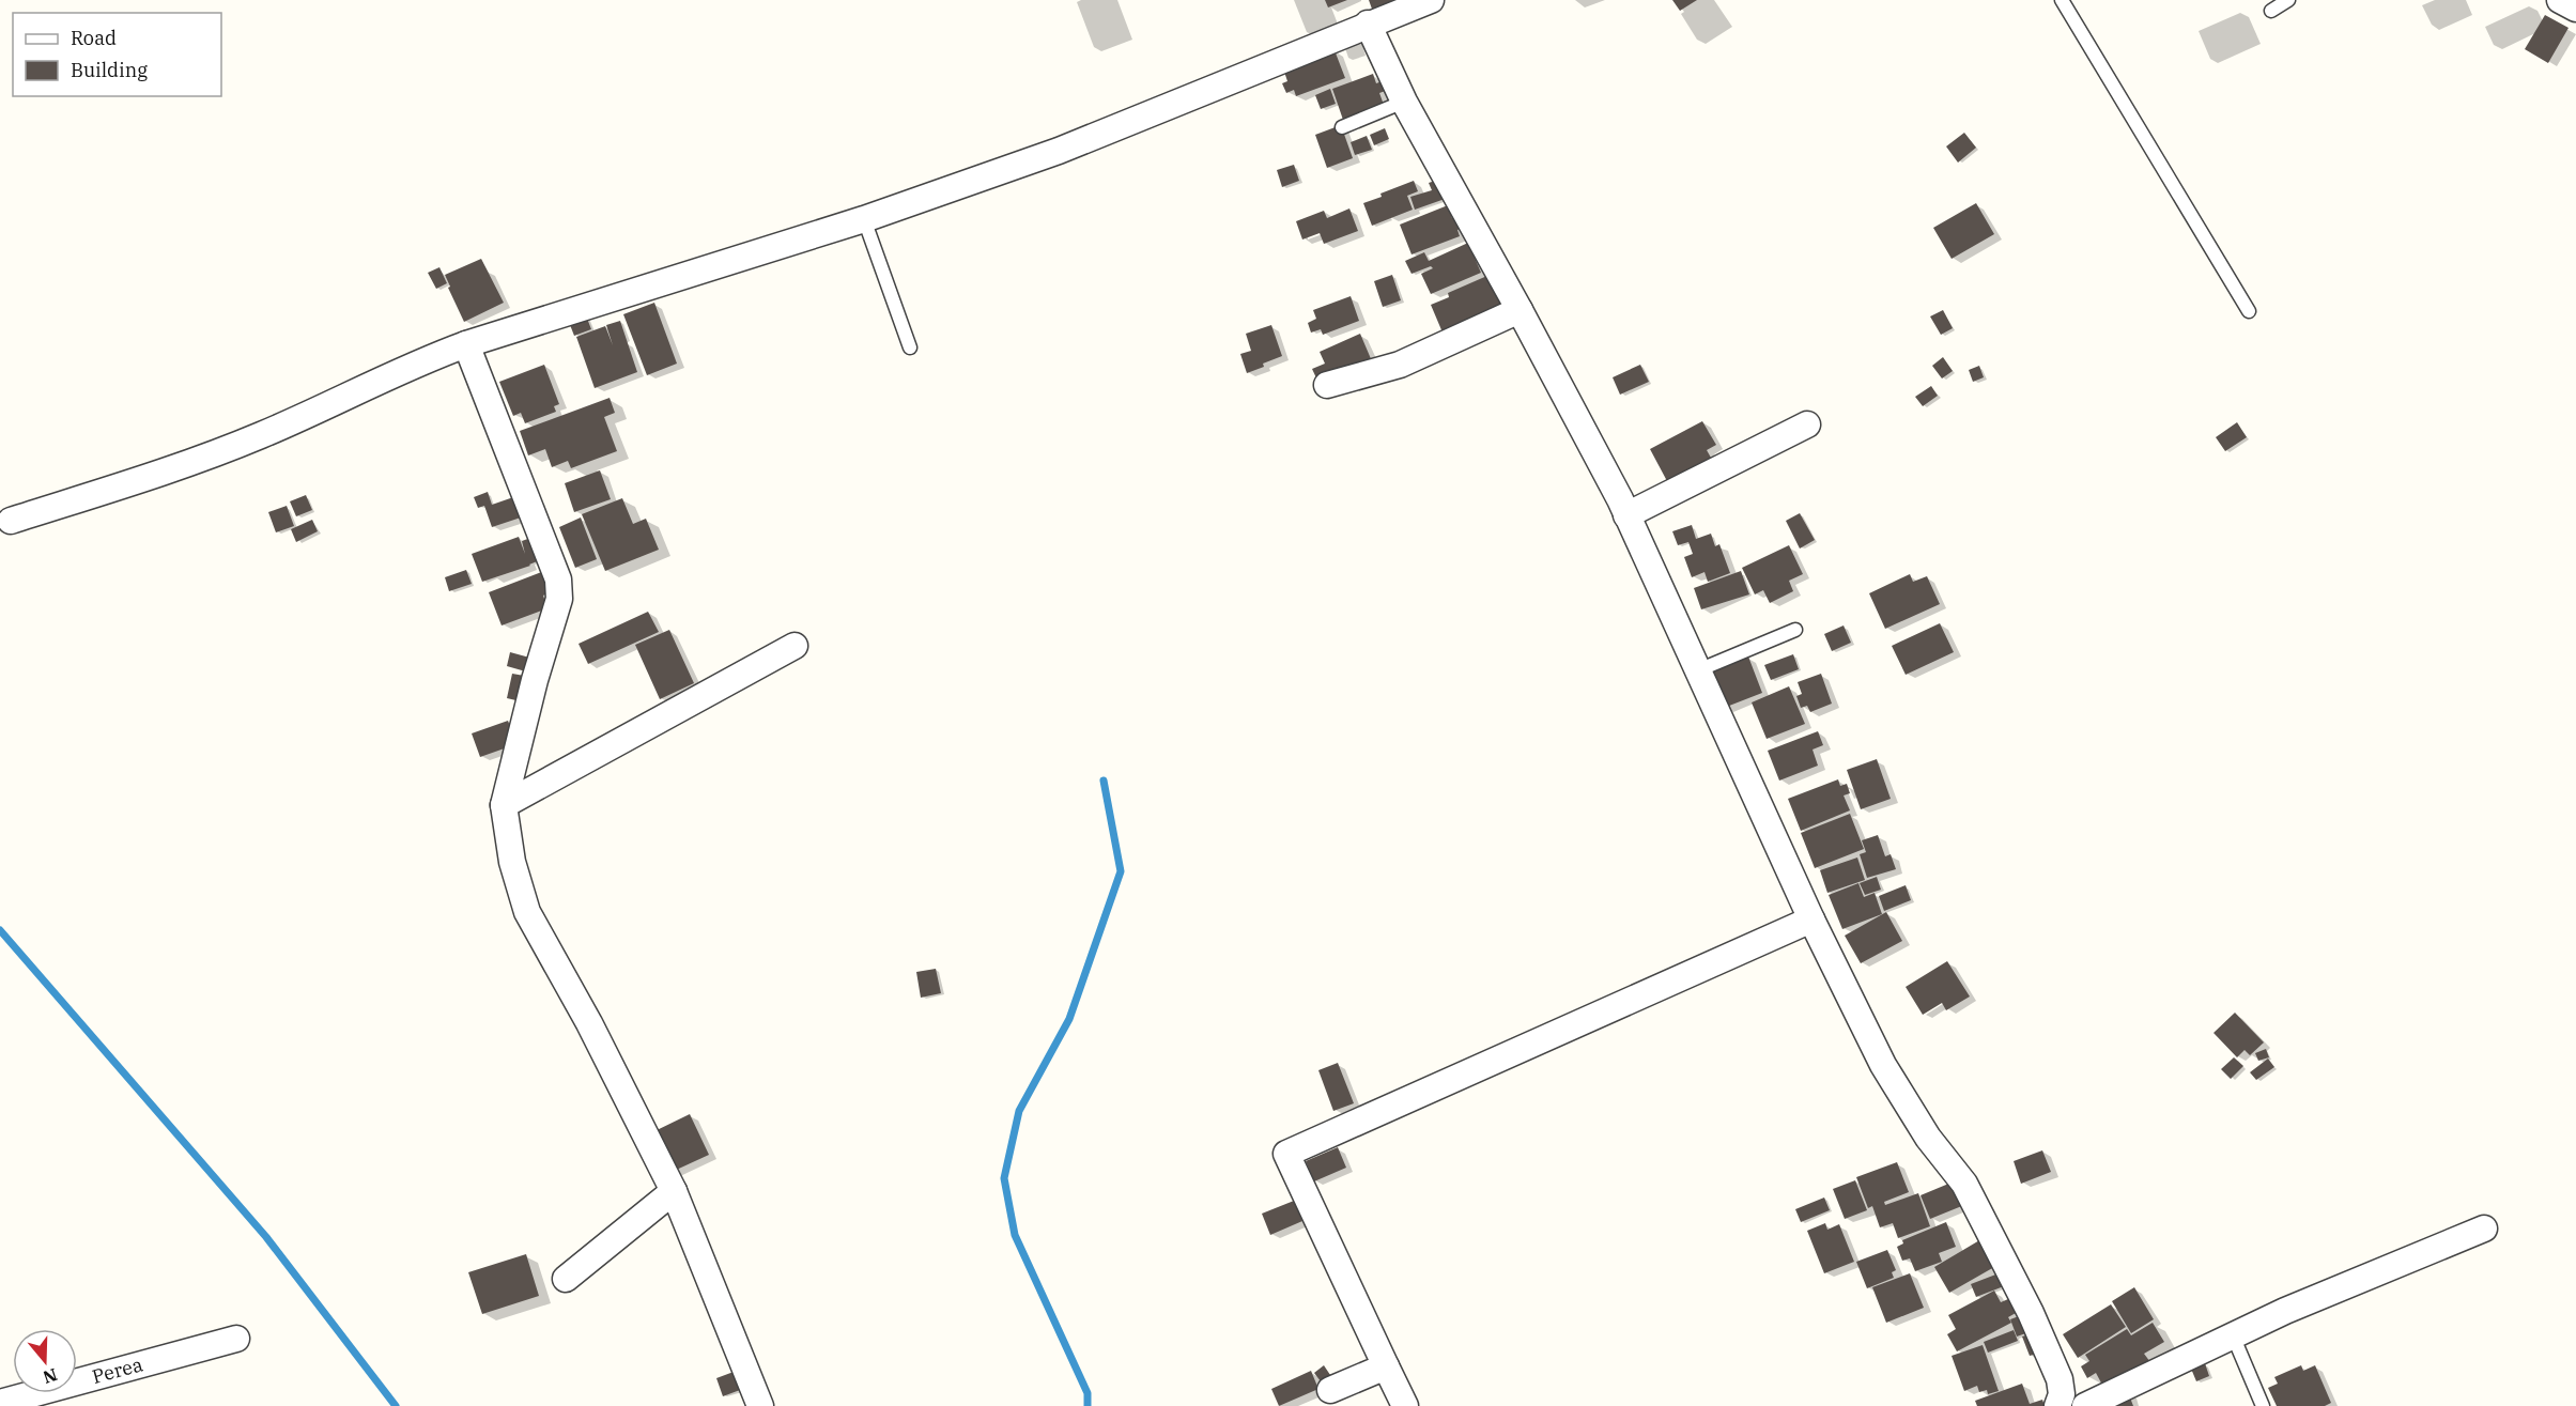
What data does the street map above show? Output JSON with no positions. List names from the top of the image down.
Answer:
{
  "streets": {
    "street": ["Perea"]
  },
  "legend": ["Road", "Building"],
  "north": "bottom"
}
